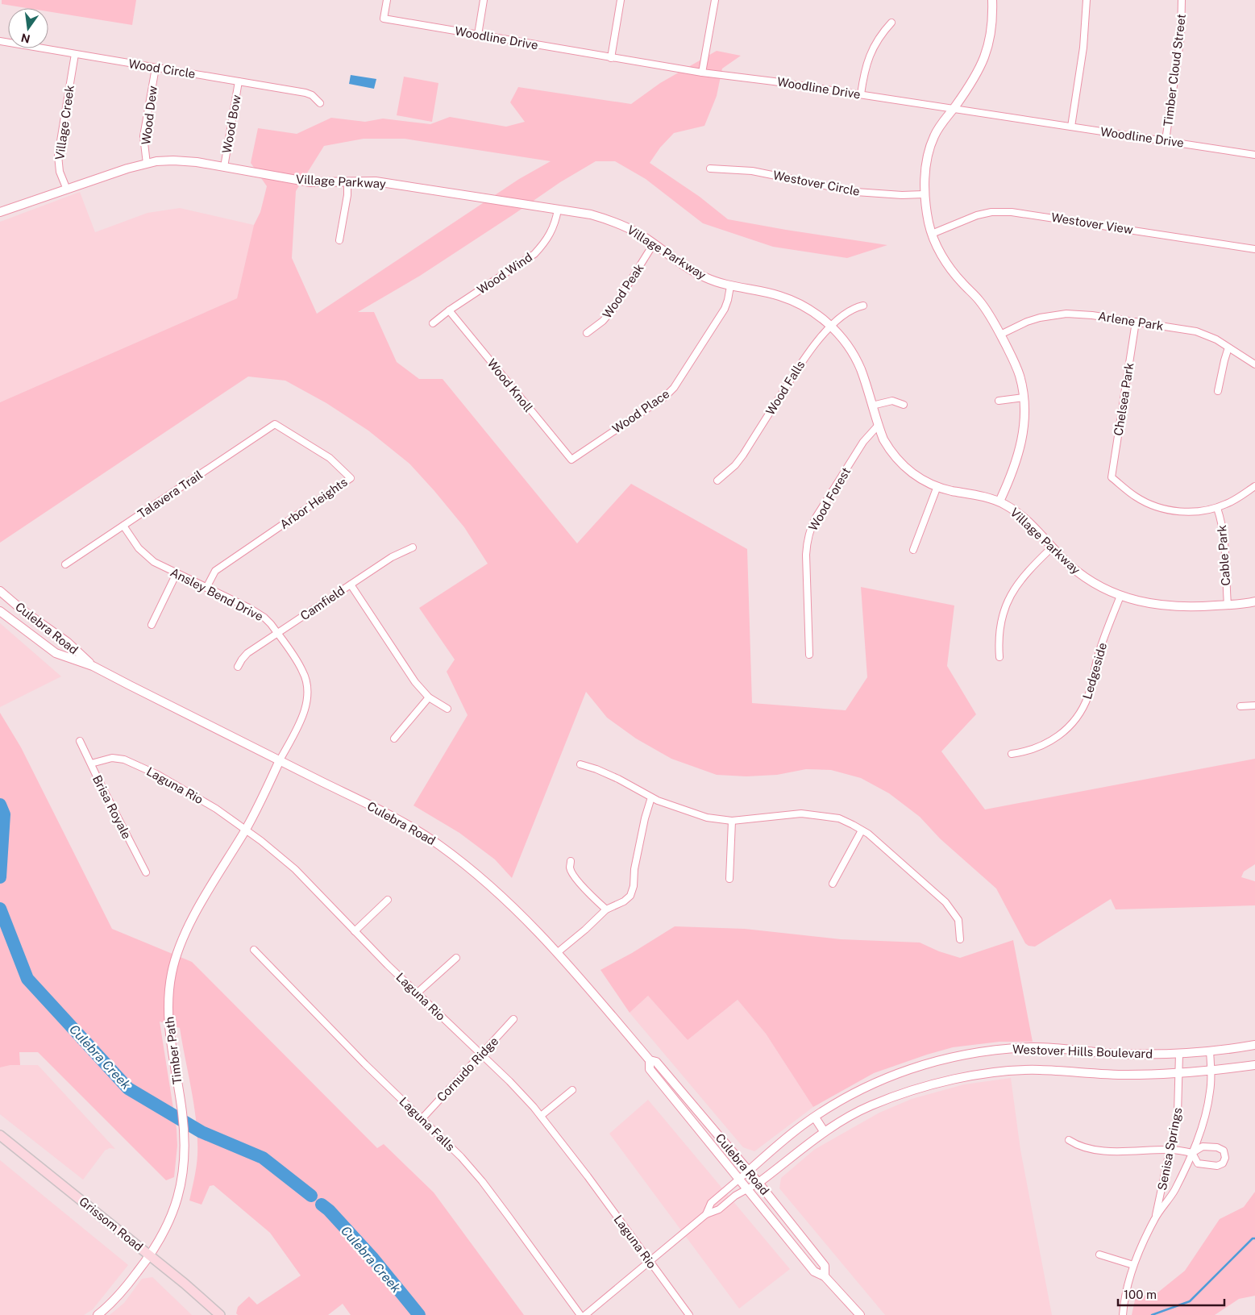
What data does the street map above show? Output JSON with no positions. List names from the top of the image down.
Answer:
{
  "streets": {
    "main road": [
      "Village Parkway",
      "Culebra Road",
      "Timber Path",
      "Westover Hills Boulevard",
      "Grissom Road"
    ],
    "street": [
      "Woodline Drive",
      "Wood Circle",
      "Timber Cloud Street",
      "Wood Dew",
      "Village Creek",
      "Wood Bow",
      "Westover Circle",
      "Westover View",
      "Wood Wind",
      "Wood Peak",
      "Arlene Park",
      "Wood Knoll",
      "Wood Falls",
      "Chelsea Park",
      "Wood Place",
      "Talavera Trail",
      "Wood Forest",
      "Arbor Heights",
      "Cable Park",
      "Ansley Bend Drive",
      "Camfield",
      "Ledgeside",
      "Laguna Rio",
      "Brisa Royale",
      "Cornudo Ridge",
      "Laguna Falls",
      "Senisa Springs"
    ]
  },
  "crossings": [
    ["Woodline Drive", "Timber Cloud Street"],
    ["Wood Circle", "Wood Dew"],
    ["Wood Circle", "Village Creek"],
    ["Wood Circle", "Wood Bow"],
    ["Wood Dew", "Village Parkway"],
    ["Village Creek", "Village Parkway"],
    ["Wood Bow", "Village Parkway"],
    ["Village Parkway", "Wood Wind"],
    ["Village Parkway", "Wood Peak"],
    ["Village Parkway", "Wood Falls"],
    ["Village Parkway", "Wood Place"],
    ["Village Parkway", "Wood Forest"],
    ["Village Parkway", "Cable Park"],
    ["Village Parkway", "Ledgeside"],
    ["Wood Wind", "Wood Knoll"],
    ["Arlene Park", "Chelsea Park"],
    ["Wood Knoll", "Wood Place"],
    ["Chelsea Park", "Cable Park"],
    ["Talavera Trail", "Arbor Heights"],
    ["Talavera Trail", "Ansley Bend Drive"],
    ["Arbor Heights", "Ansley Bend Drive"],
    ["Ansley Bend Drive", "Camfield"],
    ["Ansley Bend Drive", "Culebra Road"],
    ["Ansley Bend Drive", "Timber Path"],
    ["Culebra Road", "Timber Path"],
    ["Culebra Road", "Westover Hills Boulevard"],
    ["Laguna Rio", "Brisa Royale"],
    ["Laguna Rio", "Timber Path"],
    ["Laguna Rio", "Cornudo Ridge"],
    ["Timber Path", "Grissom Road"],
    ["Westover Hills Boulevard", "Senisa Springs"],
    ["Cornudo Ridge", "Laguna Falls"]
  ],
  "water": ["Culebra Creek"],
  "scale_bar": "100 m",
  "north": "bottom"
}
